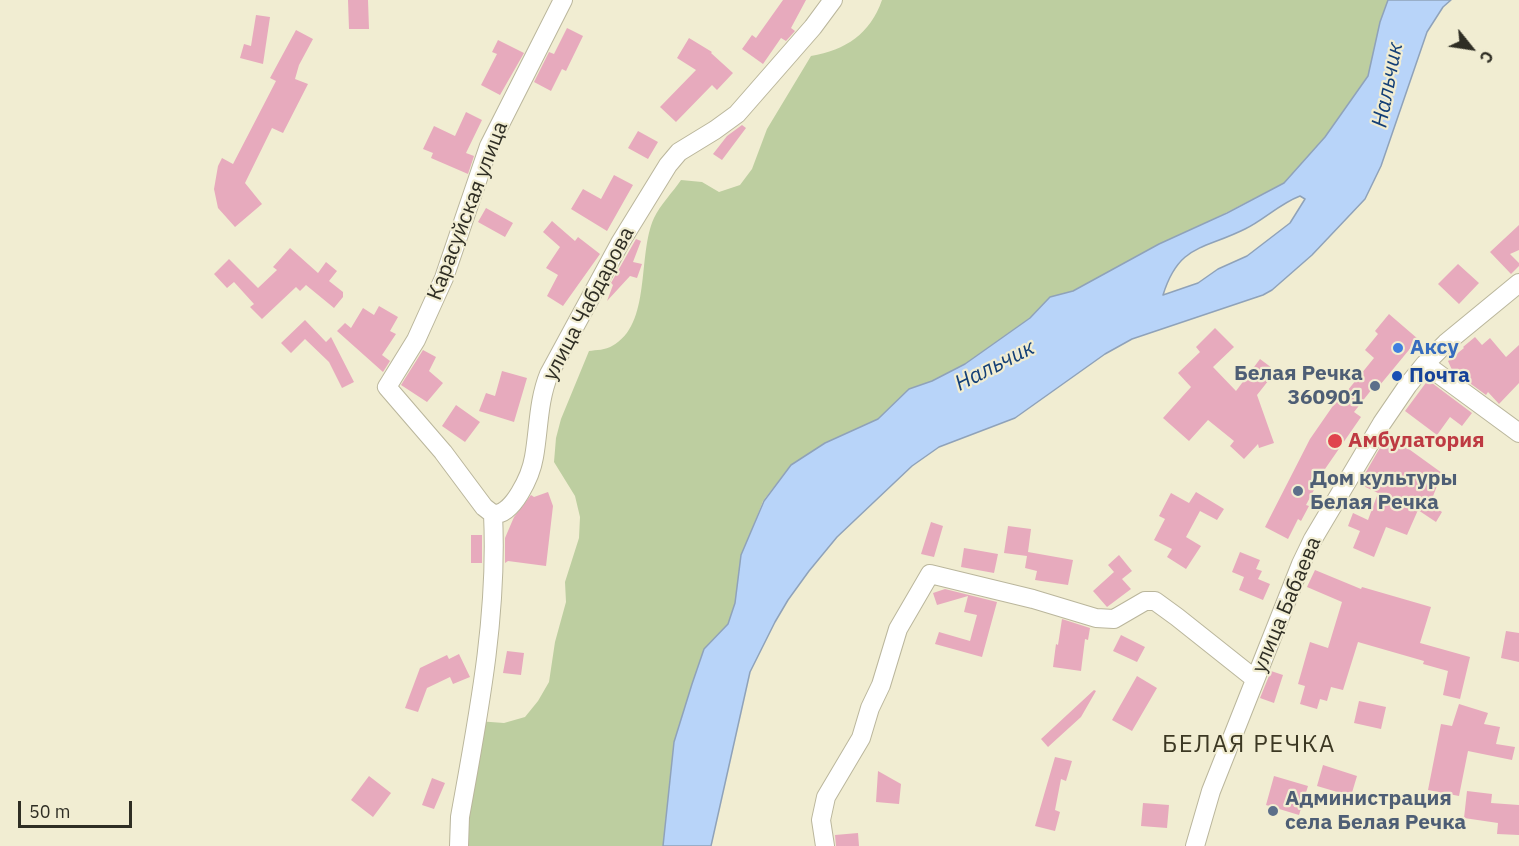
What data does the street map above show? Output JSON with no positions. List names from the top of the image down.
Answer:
{
  "streets": {
    "street": ["Карасуйская улица", "улица Чабдарова", "улица Бабаева"]
  },
  "crossings": [
    ["Карасуйская улица", "улица Чабдарова"]
  ],
  "districts": ["БЕЛАЯ РЕЧКА"],
  "water": ["Нальчик"],
  "places": [
    "Аксу",
    "Почта",
    "Белая Речка 360901",
    "Амбулатория",
    "Дом культуры Белая Речка",
    "Администрация села Белая Речка"
  ],
  "scale_bar": "50 m",
  "north": "bottom right"
}
